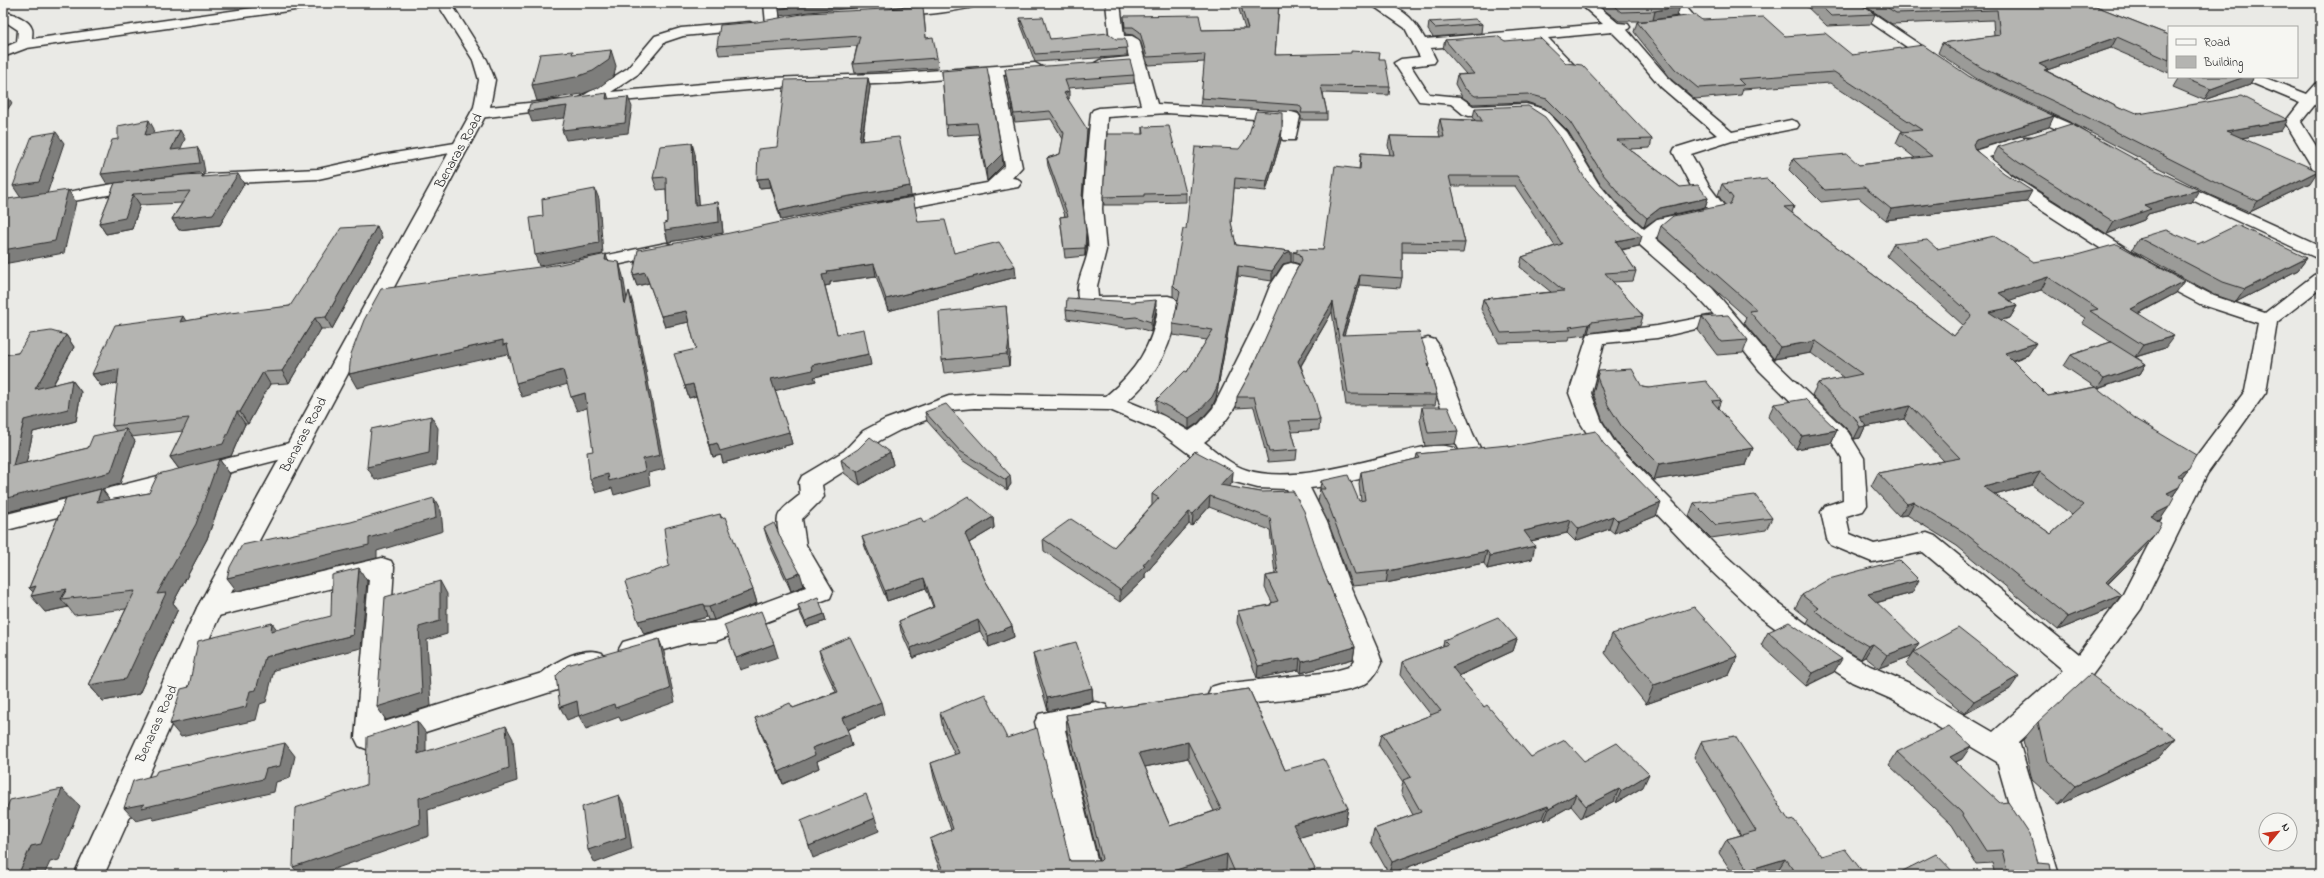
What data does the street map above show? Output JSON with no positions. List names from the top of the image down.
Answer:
{
  "streets": {
    "street": ["Benaras Road"]
  },
  "legend": ["Road", "Building"],
  "north": "top right"
}
